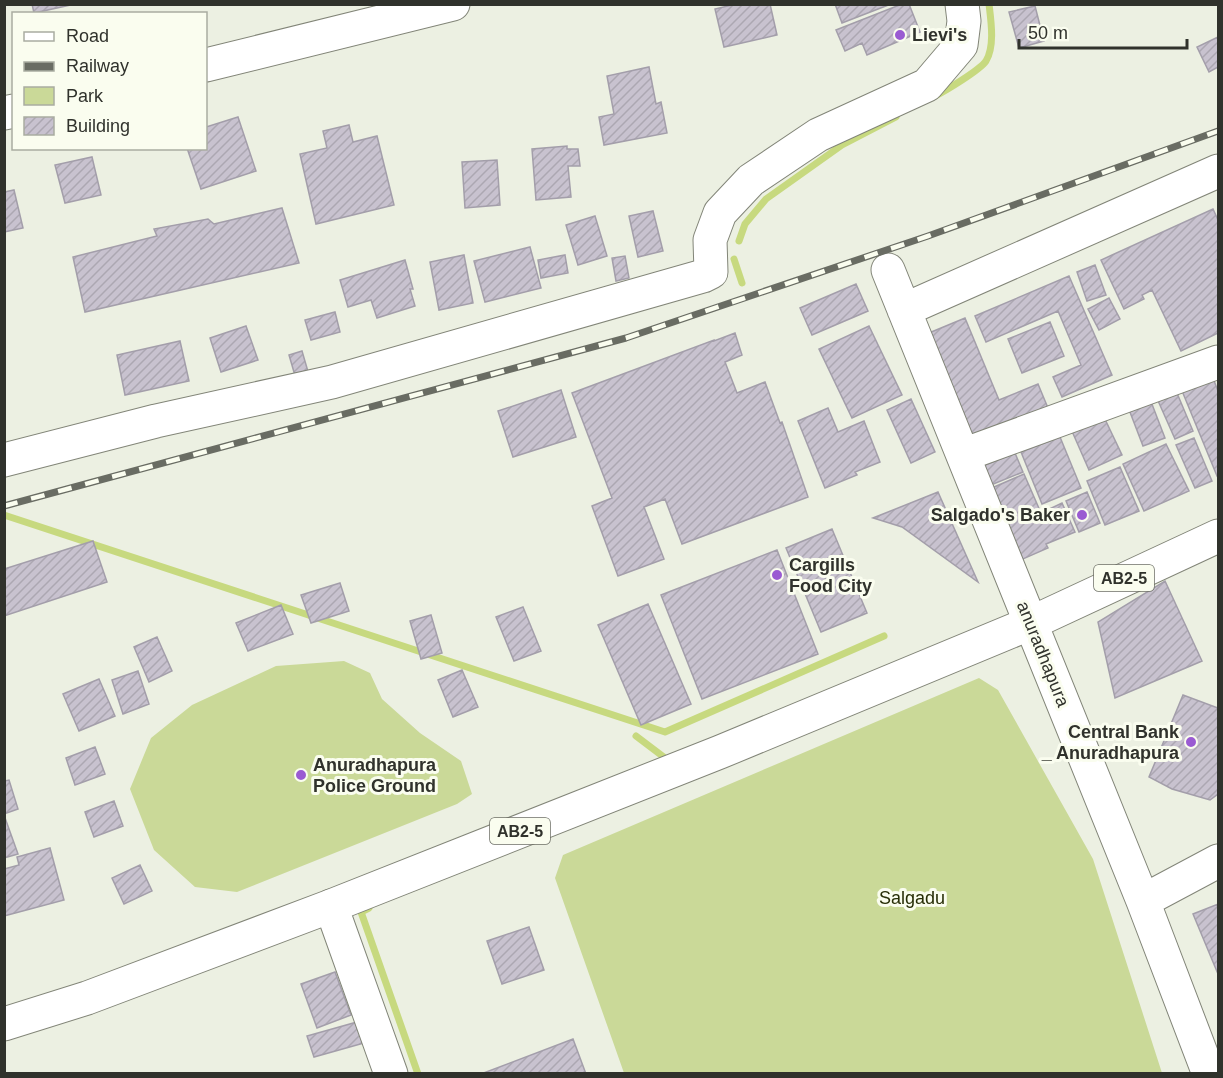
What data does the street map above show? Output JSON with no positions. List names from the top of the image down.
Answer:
{
  "streets": {
    "street": ["AB2-5", "anuradhapura"]
  },
  "crossings": [
    ["AB2-5", "anuradhapura"]
  ],
  "parks": ["Salgadu"],
  "places": [
    "Lievi's",
    "Salgado's Baker",
    "Cargills Food City",
    "Central Bank _ Anuradhapura",
    "Anuradhapura Police Ground"
  ],
  "legend": [
    "Road",
    "Railway",
    "Park",
    "Building"
  ],
  "scale_bar": "50 m"
}
